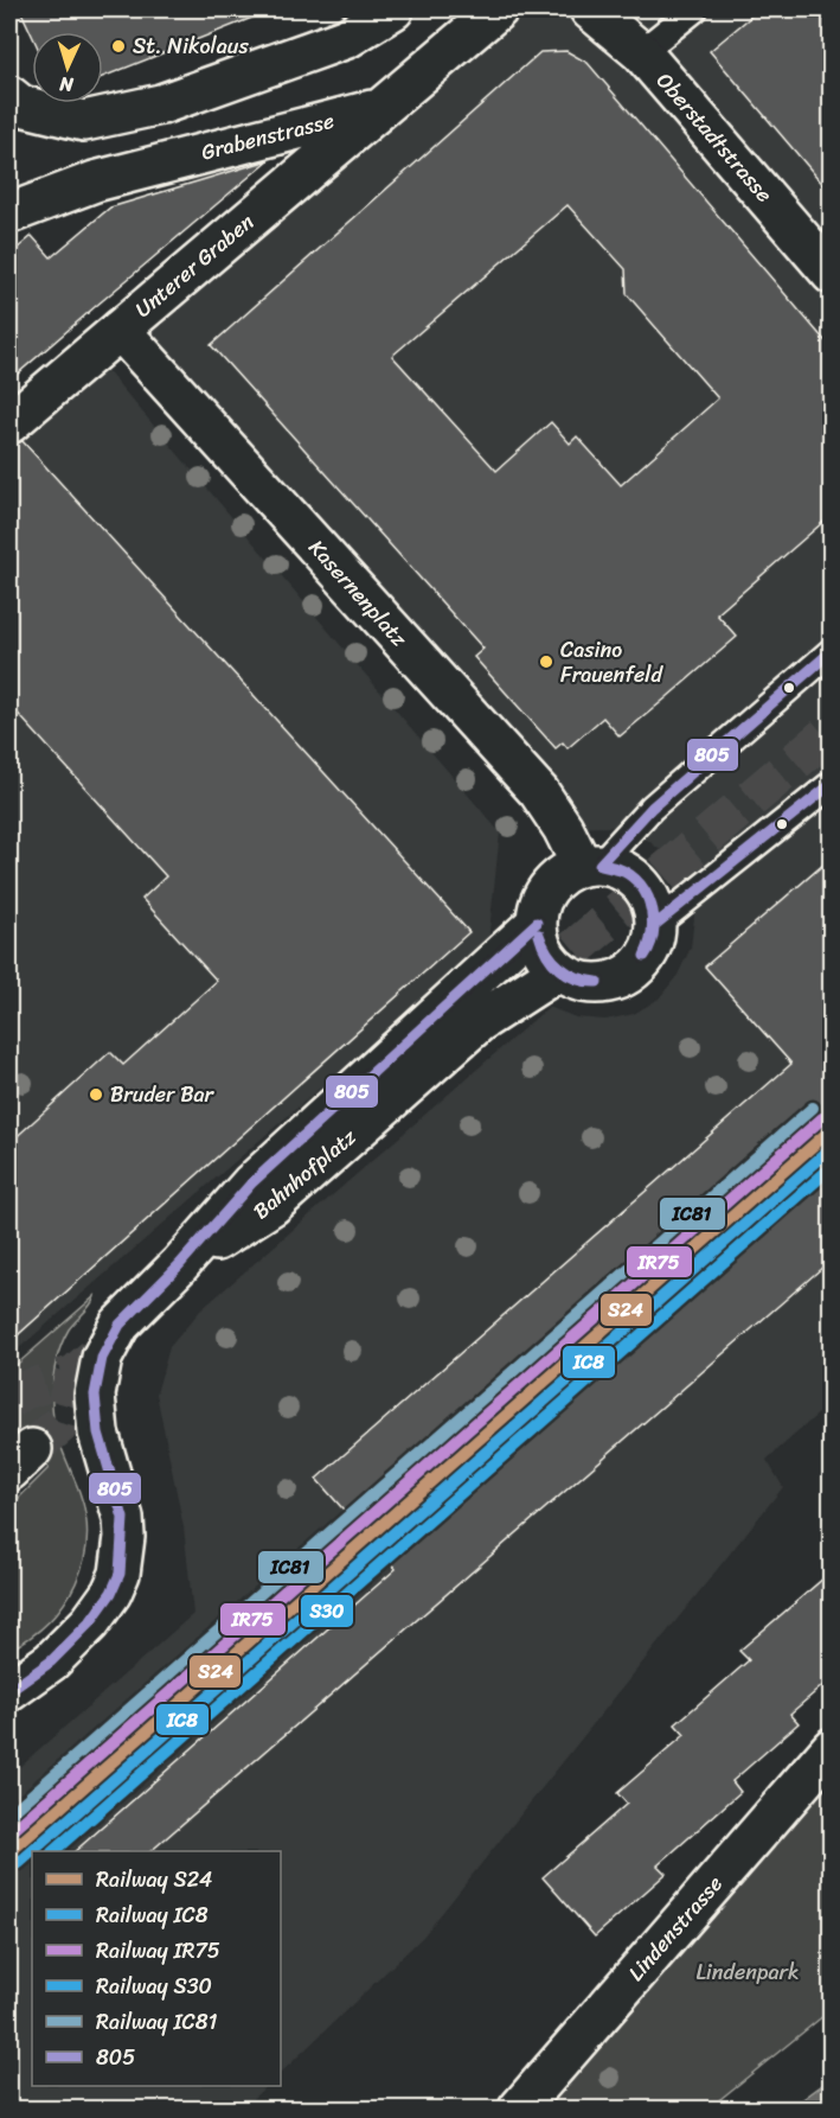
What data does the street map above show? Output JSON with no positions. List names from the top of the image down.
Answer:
{
  "streets": {
    "street": [
      "Grabenstrasse",
      "Oberstadtstrasse",
      "Unterer Graben",
      "Kasernenplatz",
      "Bahnhofplatz",
      "Lindenstrasse"
    ]
  },
  "crossings": [
    ["Grabenstrasse", "Unterer Graben"],
    ["Unterer Graben", "Kasernenplatz"],
    ["Kasernenplatz", "Bahnhofplatz"]
  ],
  "parks": ["Lindenpark"],
  "places": ["St. Nikolaus", "Casino Frauenfeld", "Bruder Bar"],
  "lines": [
    "transit line 805",
    "rail line IC81",
    "rail line IR75",
    "rail line S24",
    "rail line IC8",
    "rail line S30"
  ],
  "legend": [
    "Railway S24",
    "Railway IC8",
    "Railway IR75",
    "Railway S30",
    "Railway IC81",
    "805"
  ],
  "north": "bottom"
}
